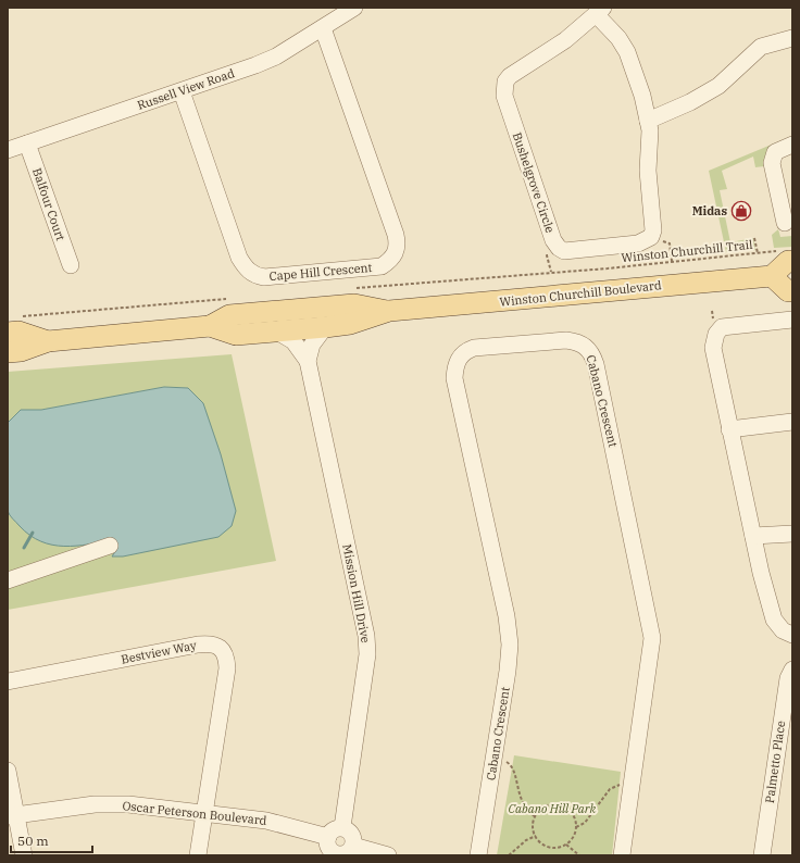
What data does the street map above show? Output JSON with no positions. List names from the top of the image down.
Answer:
{
  "streets": {
    "main road": ["Winston Churchill Boulevard"],
    "street": [
      "Russell View Road",
      "Bushelgrove Circle",
      "Balfour Court",
      "Cape Hill Crescent",
      "Cabano Crescent",
      "Mission Hill Drive",
      "Bestview Way",
      "Palmetto Place",
      "Oscar Peterson Boulevard"
    ],
    "path": ["Winston Churchill Trail"]
  },
  "crossings": [
    ["Russell View Road", "Balfour Court"],
    ["Russell View Road", "Cape Hill Crescent"],
    ["Winston Churchill Boulevard", "Mission Hill Drive"],
    ["Mission Hill Drive", "Oscar Peterson Boulevard"],
    ["Bestview Way", "Oscar Peterson Boulevard"]
  ],
  "parks": ["Cabano Hill Park"],
  "places": {
    "shop": ["Midas"]
  },
  "scale_bar": "50 m"
}
